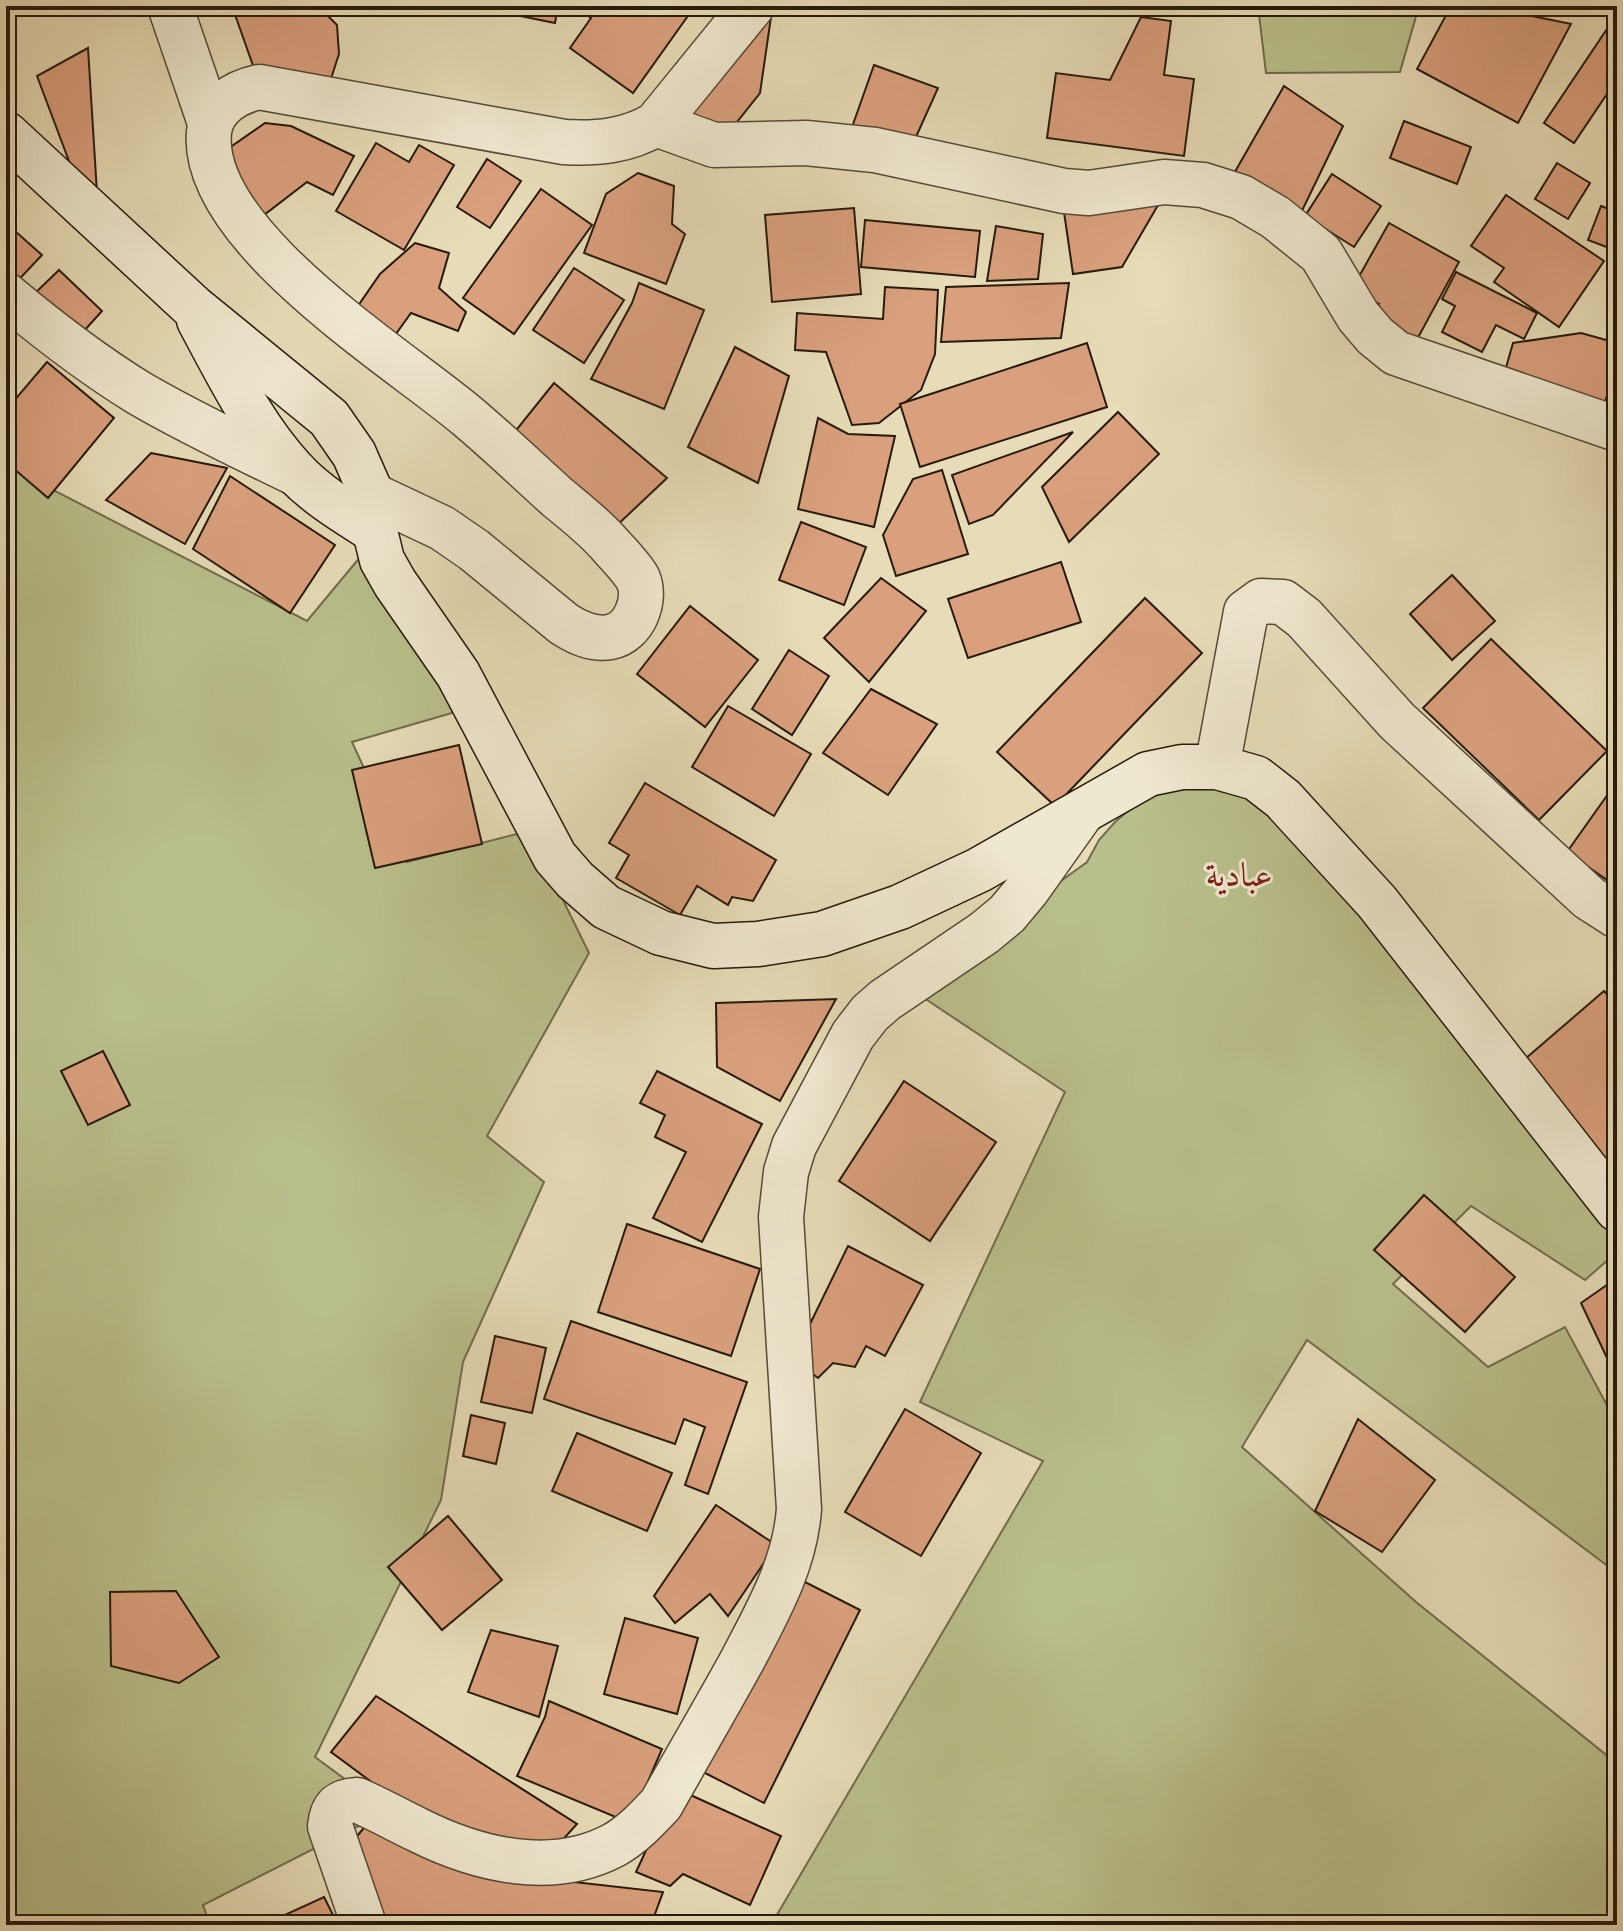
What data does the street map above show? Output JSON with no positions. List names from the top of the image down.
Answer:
{
  "districts": ["عبادية"]
}
